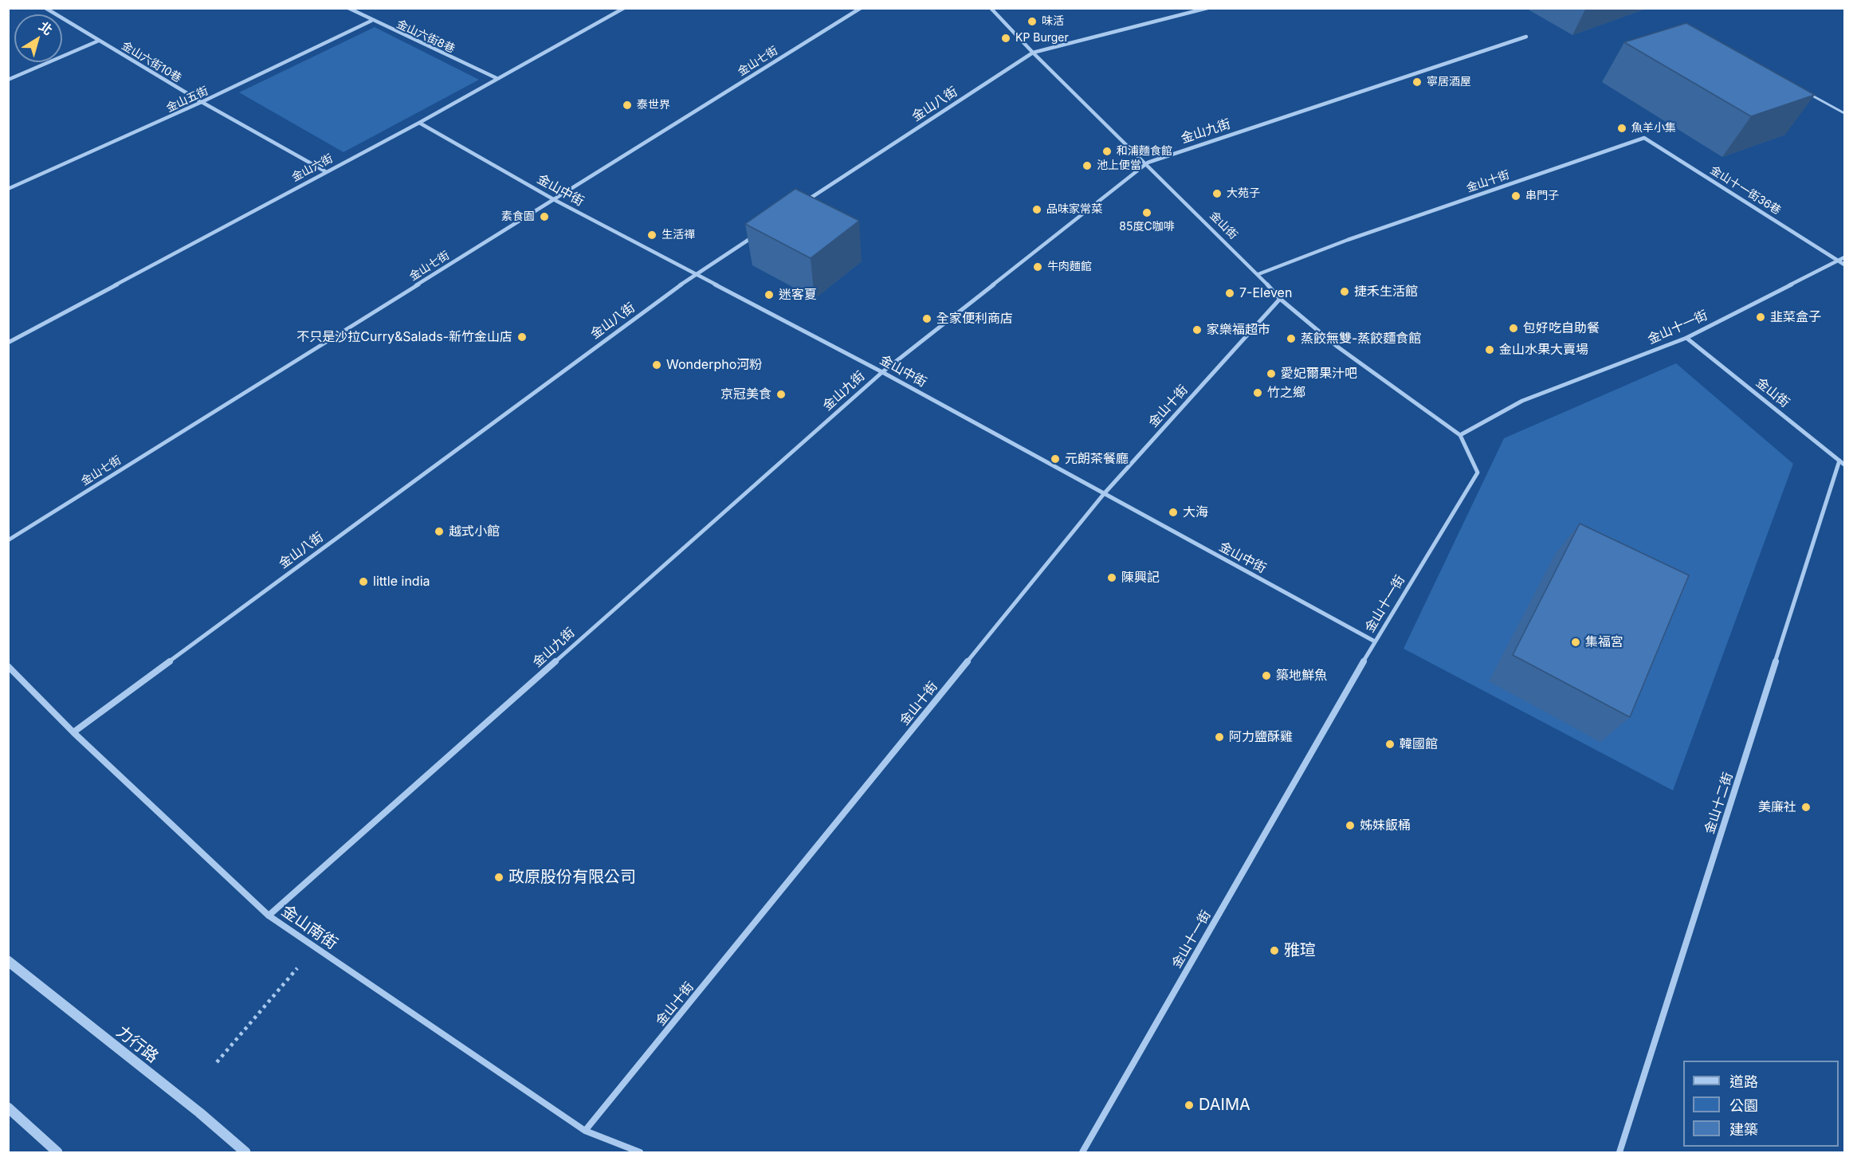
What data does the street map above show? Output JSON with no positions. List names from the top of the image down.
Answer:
{
  "streets": {
    "street": [
      "金山六街8巷",
      "金山七街",
      "金山六街10巷",
      "金山五街",
      "金山八街",
      "金山九街",
      "金山六街",
      "金山十街",
      "金山中街",
      "金山十一街36巷",
      "金山街",
      "金山十一街",
      "金山十二街",
      "金山南街",
      "力行路"
    ]
  },
  "crossings": [
    ["金山六街8巷", "金山五街"],
    ["金山六街8巷", "金山六街"],
    ["金山七街", "金山中街"],
    ["金山六街10巷", "金山五街"],
    ["金山六街10巷", "金山六街"],
    ["金山八街", "金山中街"],
    ["金山八街", "金山街"],
    ["金山八街", "金山南街"],
    ["金山九街", "金山中街"],
    ["金山九街", "金山街"],
    ["金山九街", "金山南街"],
    ["金山六街", "金山中街"],
    ["金山十街", "金山中街"],
    ["金山十街", "金山十一街36巷"],
    ["金山十街", "金山街"],
    ["金山十街", "金山南街"],
    ["金山中街", "金山十一街"],
    ["金山十一街36巷", "金山十一街"],
    ["金山街", "金山十一街"],
    ["金山街", "金山十二街"]
  ],
  "places": [
    "味活",
    "KP Burger",
    "寧居酒屋",
    "泰世界",
    "魚羊小集",
    "和浦麵食館",
    "池上便當",
    "大苑子",
    "串門子",
    "品味家常菜",
    "85度C咖啡",
    "素食園",
    "生活禪",
    "牛肉麵館",
    "捷禾生活館",
    "7-Eleven",
    "迷客夏",
    "韭菜盒子",
    "全家便利商店",
    "包好吃自助餐",
    "家樂福超市",
    "不只是沙拉Curry&Salads-新竹金山店",
    "蒸餃無雙-蒸餃麵食館",
    "金山水果大賣場",
    "Wonderpho河粉",
    "愛妃爾果汁吧",
    "竹之鄉",
    "京冠美食",
    "元朗茶餐廳",
    "大海",
    "越式小館",
    "陳興記",
    "little india",
    "集福宮",
    "築地鮮魚",
    "阿力鹽酥雞",
    "韓國館",
    "美廉社",
    "姊妹飯桶",
    "政原股份有限公司",
    "雅瑄",
    "DAIMA"
  ],
  "legend": ["道路", "公園", "建築"],
  "north": "top right"
}
